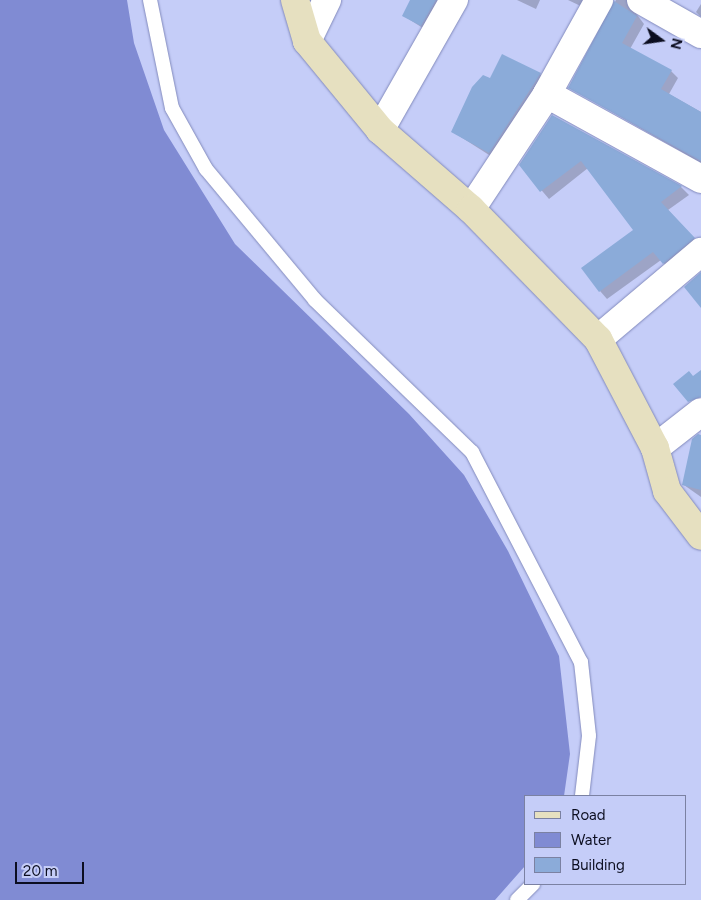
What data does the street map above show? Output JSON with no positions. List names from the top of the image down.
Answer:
{
  "legend": ["Road", "Water", "Building"],
  "scale_bar": "20 m",
  "north": "right"
}
